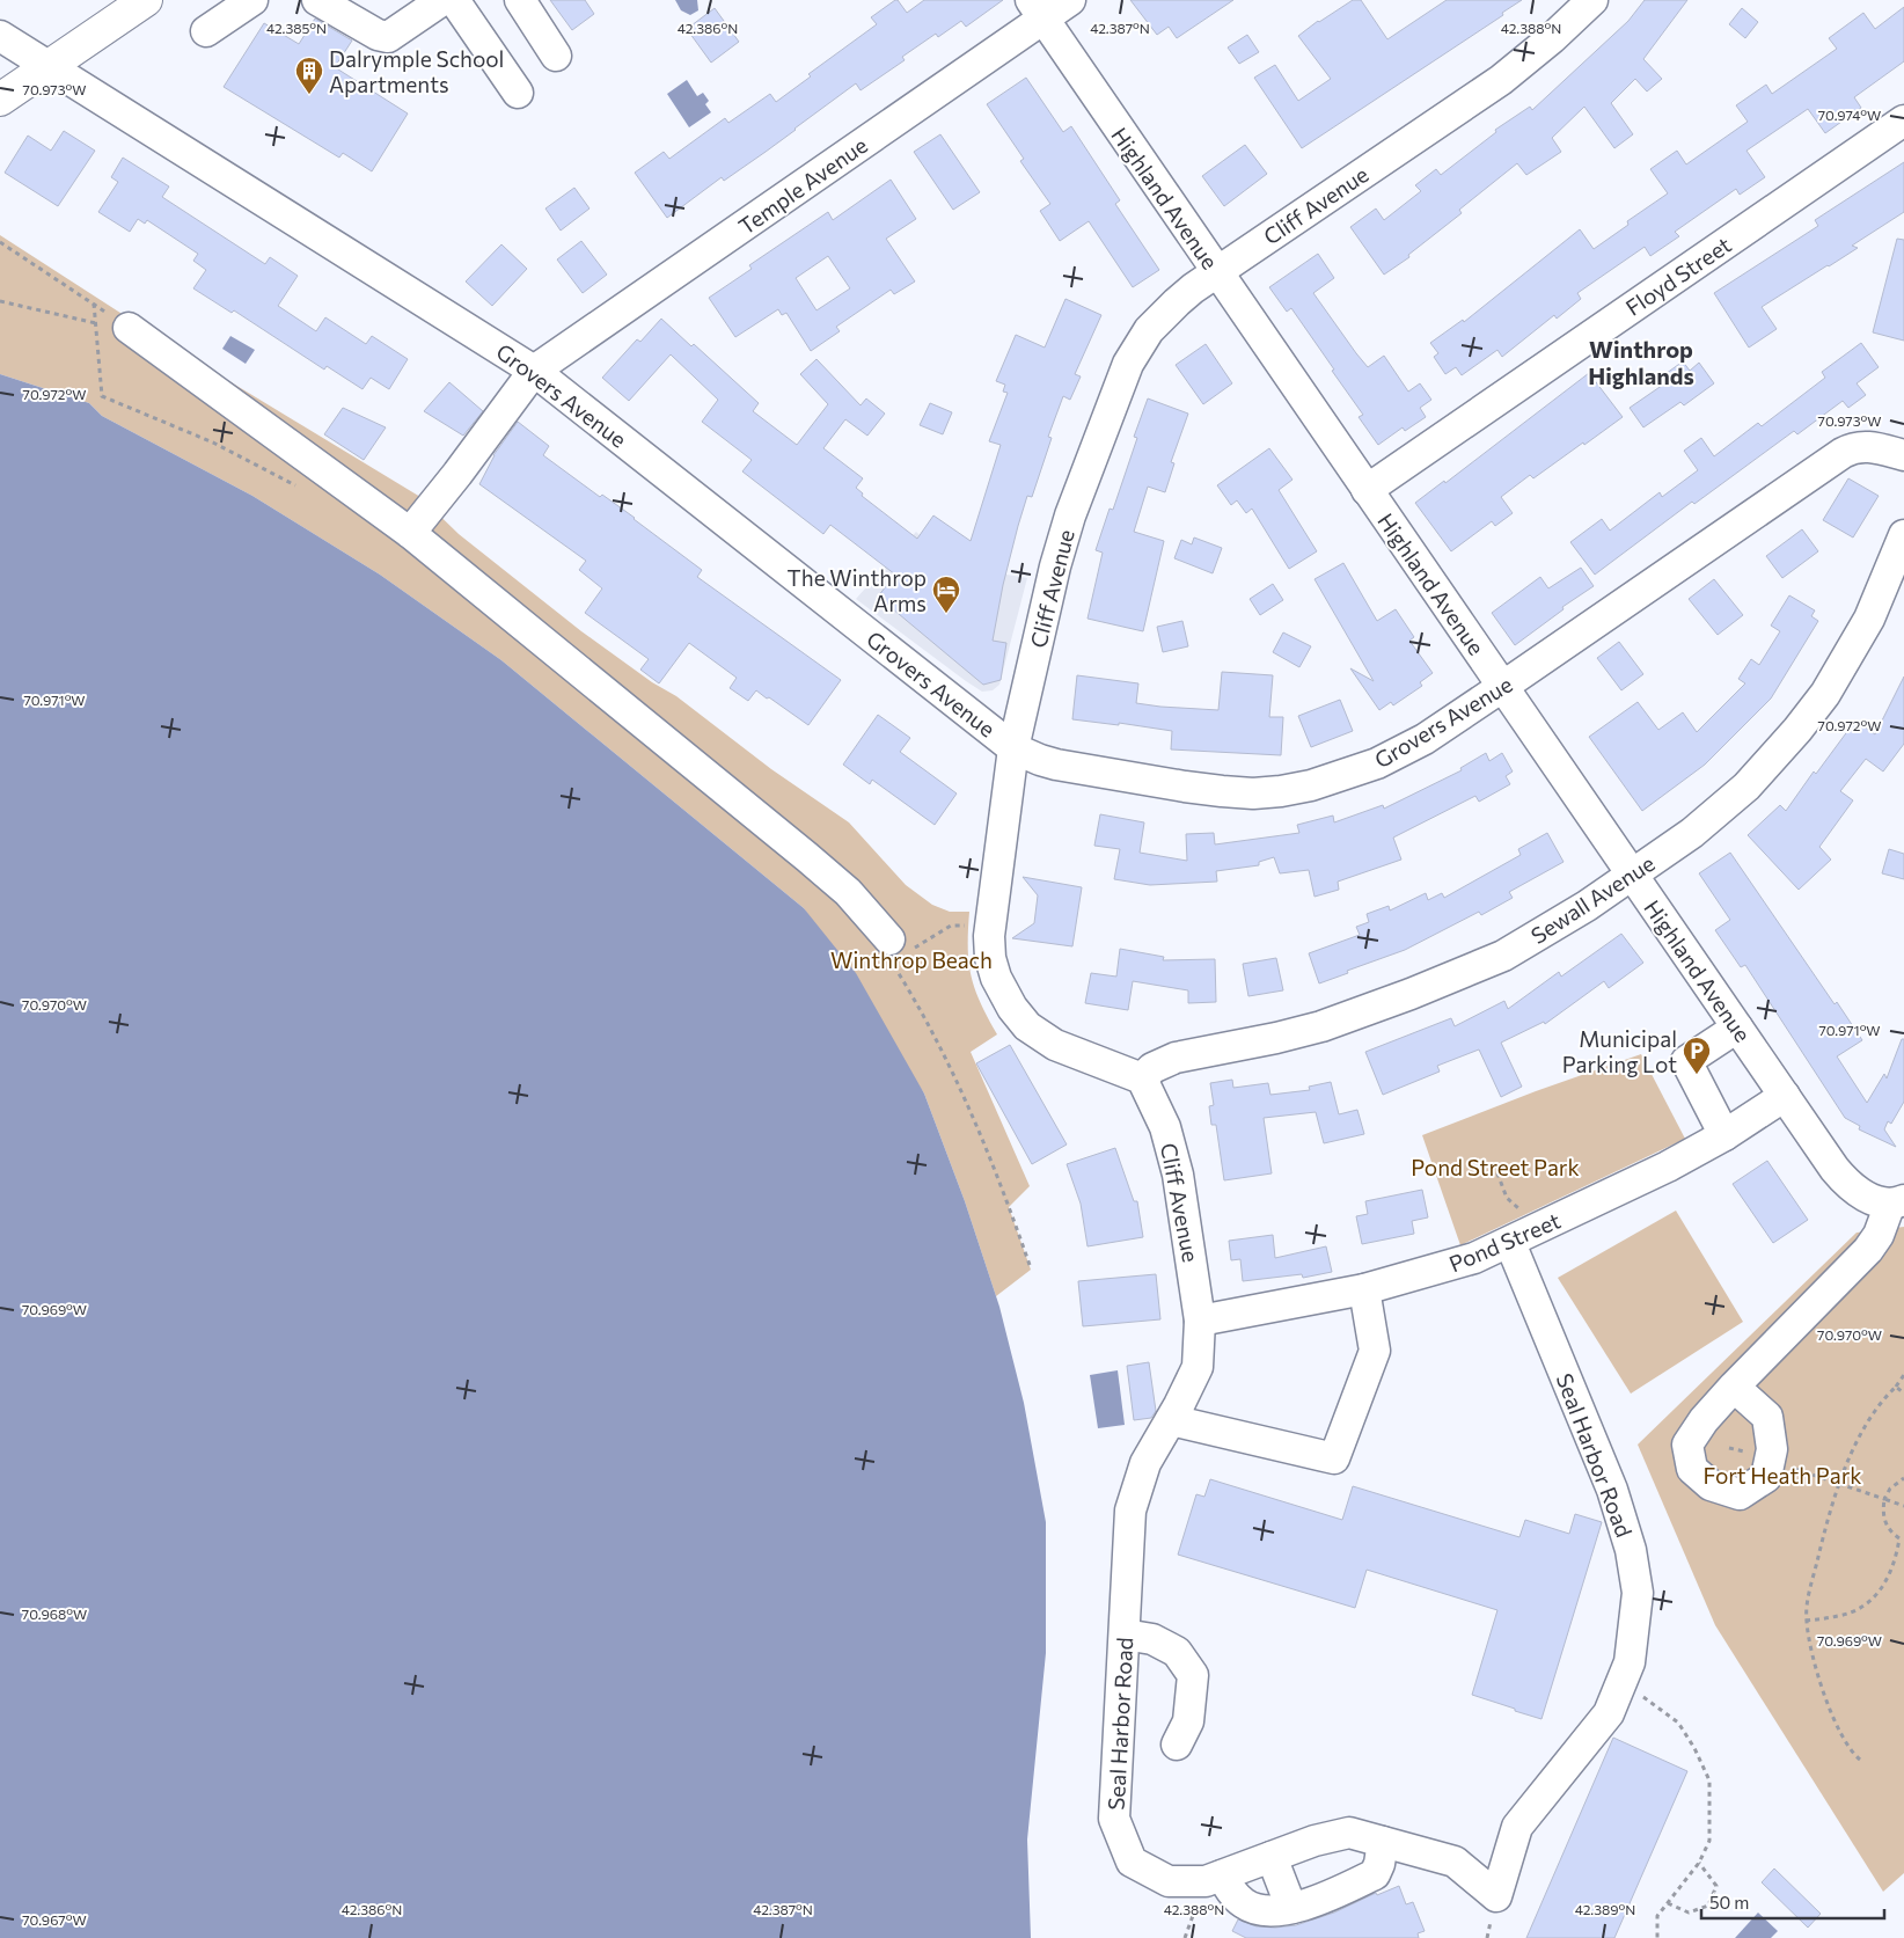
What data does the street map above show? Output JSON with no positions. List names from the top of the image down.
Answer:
{
  "streets": {
    "street": [
      "Temple Avenue",
      "Highland Avenue",
      "Cliff Avenue",
      "Floyd Street",
      "Grovers Avenue",
      "Sewall Avenue",
      "Pond Street",
      "Seal Harbor Road"
    ]
  },
  "crossings": [
    ["Temple Avenue", "Highland Avenue"],
    ["Temple Avenue", "Grovers Avenue"],
    ["Highland Avenue", "Cliff Avenue"],
    ["Highland Avenue", "Floyd Street"],
    ["Highland Avenue", "Grovers Avenue"],
    ["Highland Avenue", "Sewall Avenue"],
    ["Highland Avenue", "Pond Street"],
    ["Cliff Avenue", "Grovers Avenue"],
    ["Cliff Avenue", "Sewall Avenue"],
    ["Cliff Avenue", "Pond Street"],
    ["Cliff Avenue", "Seal Harbor Road"],
    ["Pond Street", "Seal Harbor Road"]
  ],
  "districts": ["Winthrop Highlands"],
  "parks": ["Winthrop Beach", "Pond Street Park", "Fort Heath Park"],
  "places": {
    "building": ["Dalrymple School Apartments"],
    "hotel": ["The Winthrop Arms"],
    "parking": ["Municipal Parking Lot"]
  },
  "scale_bar": "50 m",
  "coordinates": [
    "42.385°N",
    "42.386°N",
    "42.387°N",
    "42.388°N",
    "70.973°W",
    "70.974°W",
    "70.972°W",
    "70.971°W",
    "70.970°W",
    "70.969°W",
    "70.968°W",
    "42.389°N",
    "70.967°W"
  ]
}
